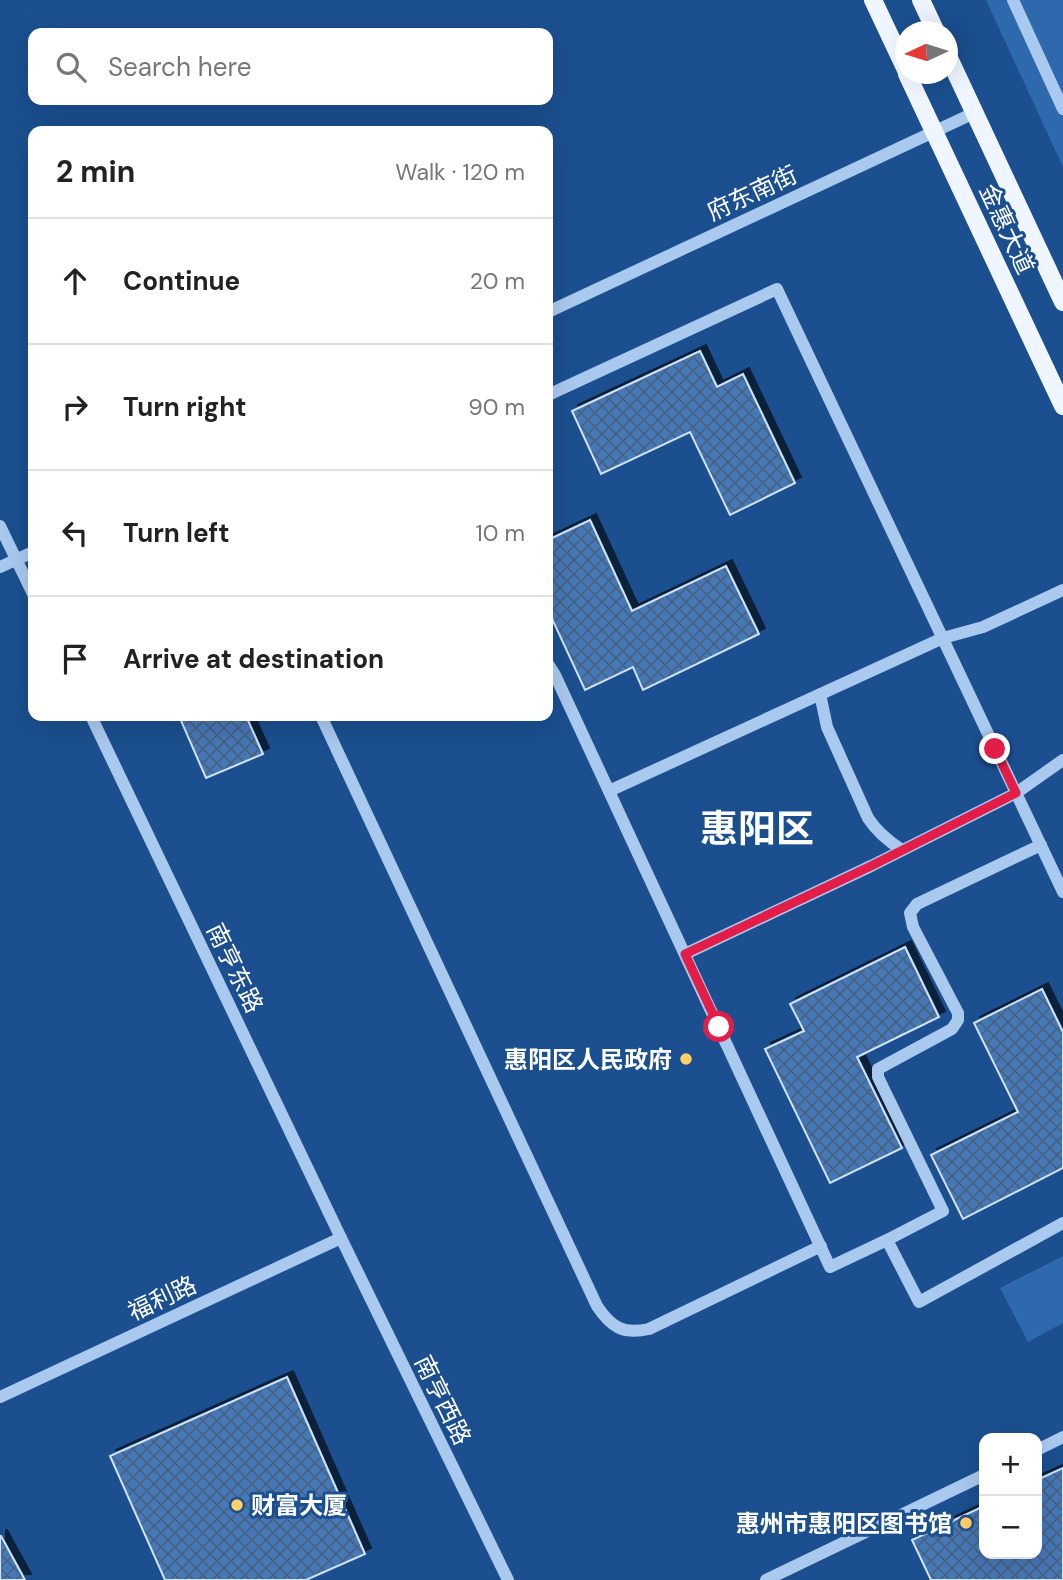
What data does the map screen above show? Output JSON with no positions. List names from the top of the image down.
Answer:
{
  "streets": {
    "main road": ["金惠大道"],
    "street": [
      "府东南街",
      "南亨东路",
      "福利路",
      "南亨西路"
    ]
  },
  "crossings": [
    ["府东南街", "金惠大道"],
    ["南亨东路", "福利路"],
    ["南亨东路", "南亨西路"],
    ["福利路", "南亨西路"]
  ],
  "districts": ["惠阳区"],
  "places": ["惠阳区人民政府", "财富大厦", "惠州市惠阳区图书馆"],
  "north": "left",
  "page": {
    "search": "Search here",
    "heading": ["2 min", "Walk · 120 m"],
    "list": [
      ["Continue", "20 m"],
      ["Turn right", "90 m"],
      ["Turn left", "10 m"],
      "Arrive at destination"
    ],
    "map_buttons": ["+", "−"]
  }
}
